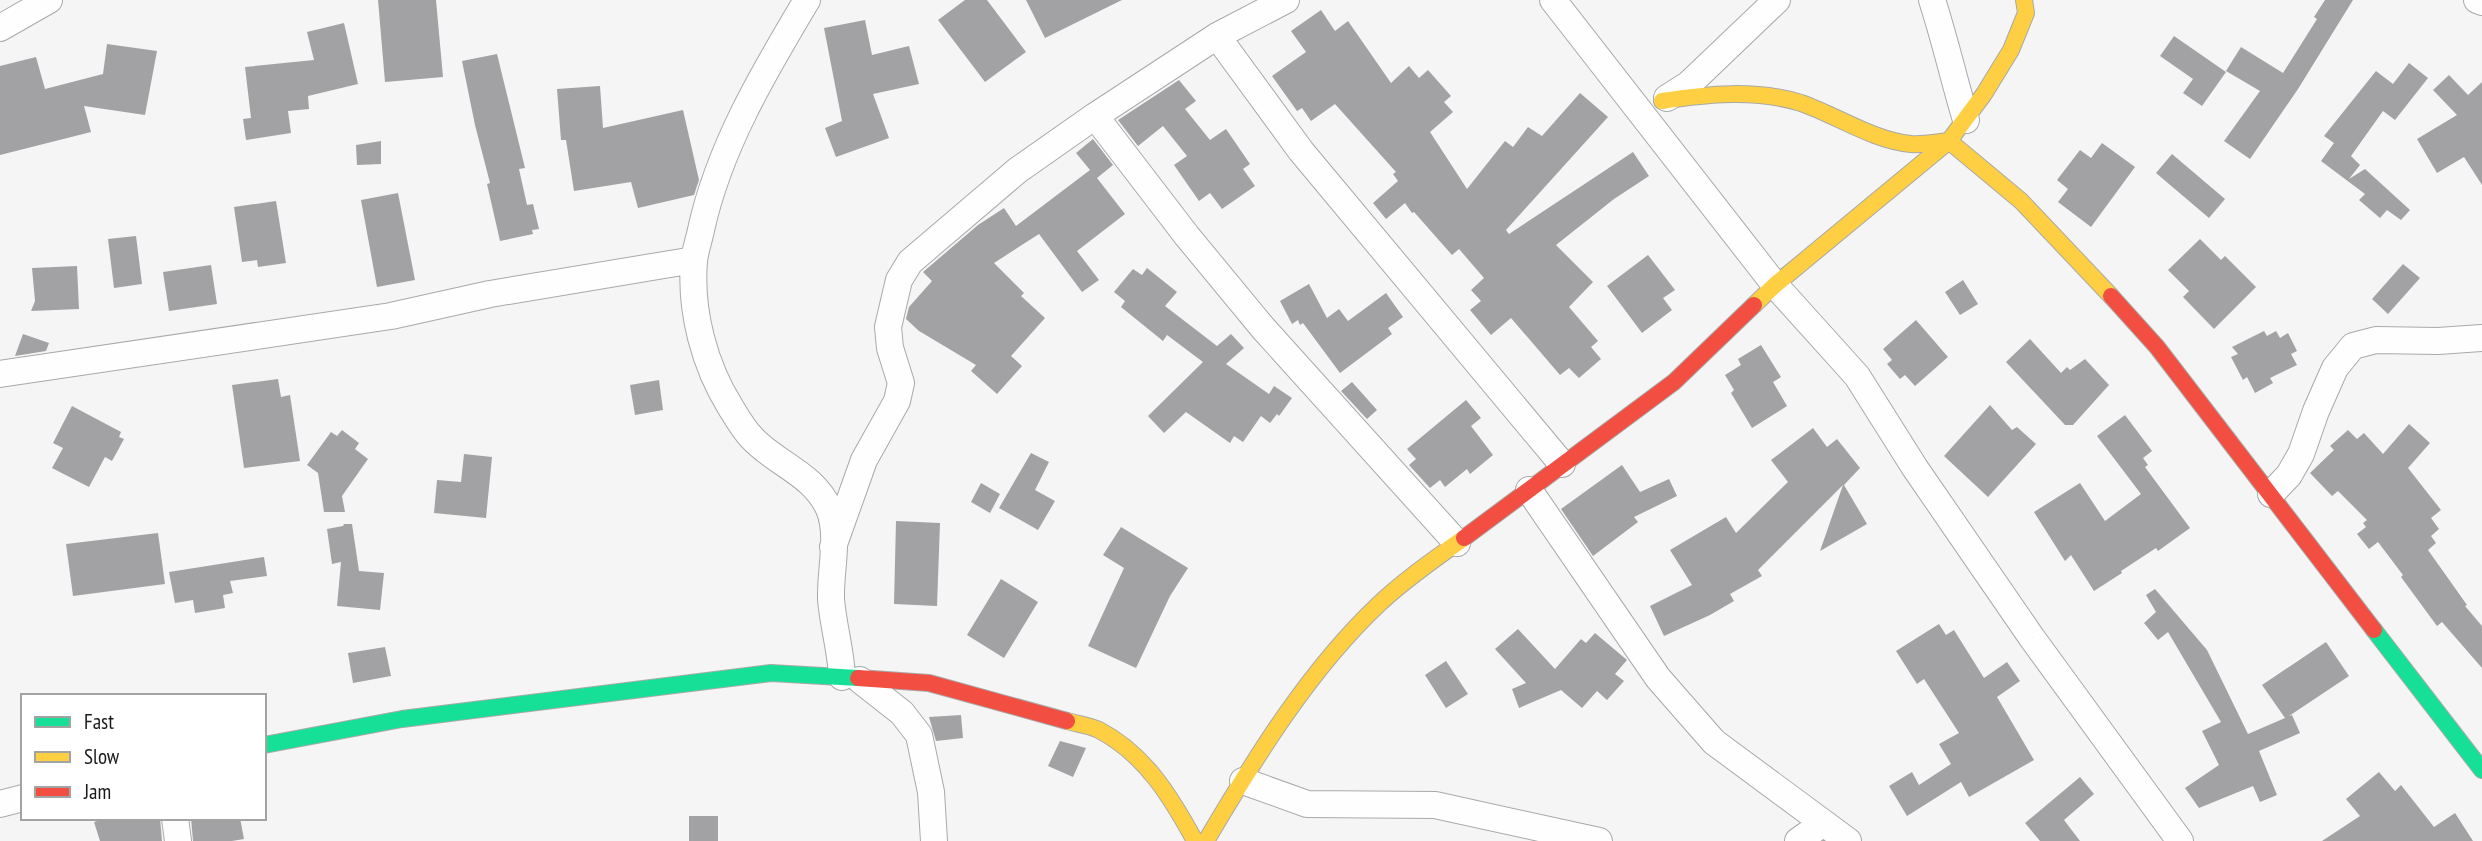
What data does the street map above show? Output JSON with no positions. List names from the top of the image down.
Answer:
{
  "legend": ["Fast", "Slow", "Jam"]
}
